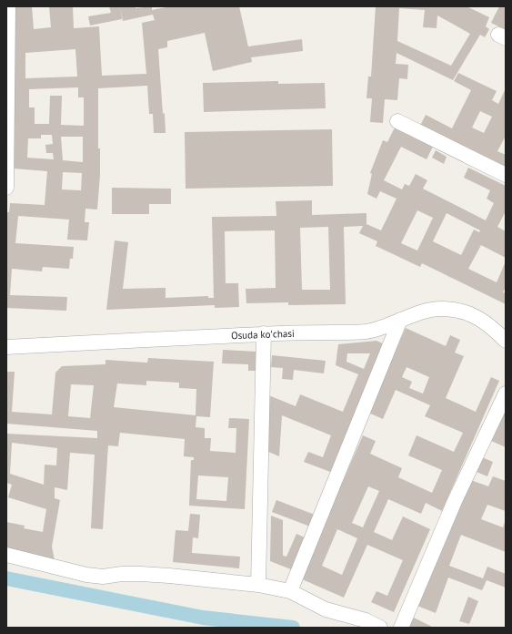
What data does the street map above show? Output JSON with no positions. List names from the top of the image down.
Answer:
{
  "streets": {
    "street": ["Osuda koʻchasi"]
  }
}
